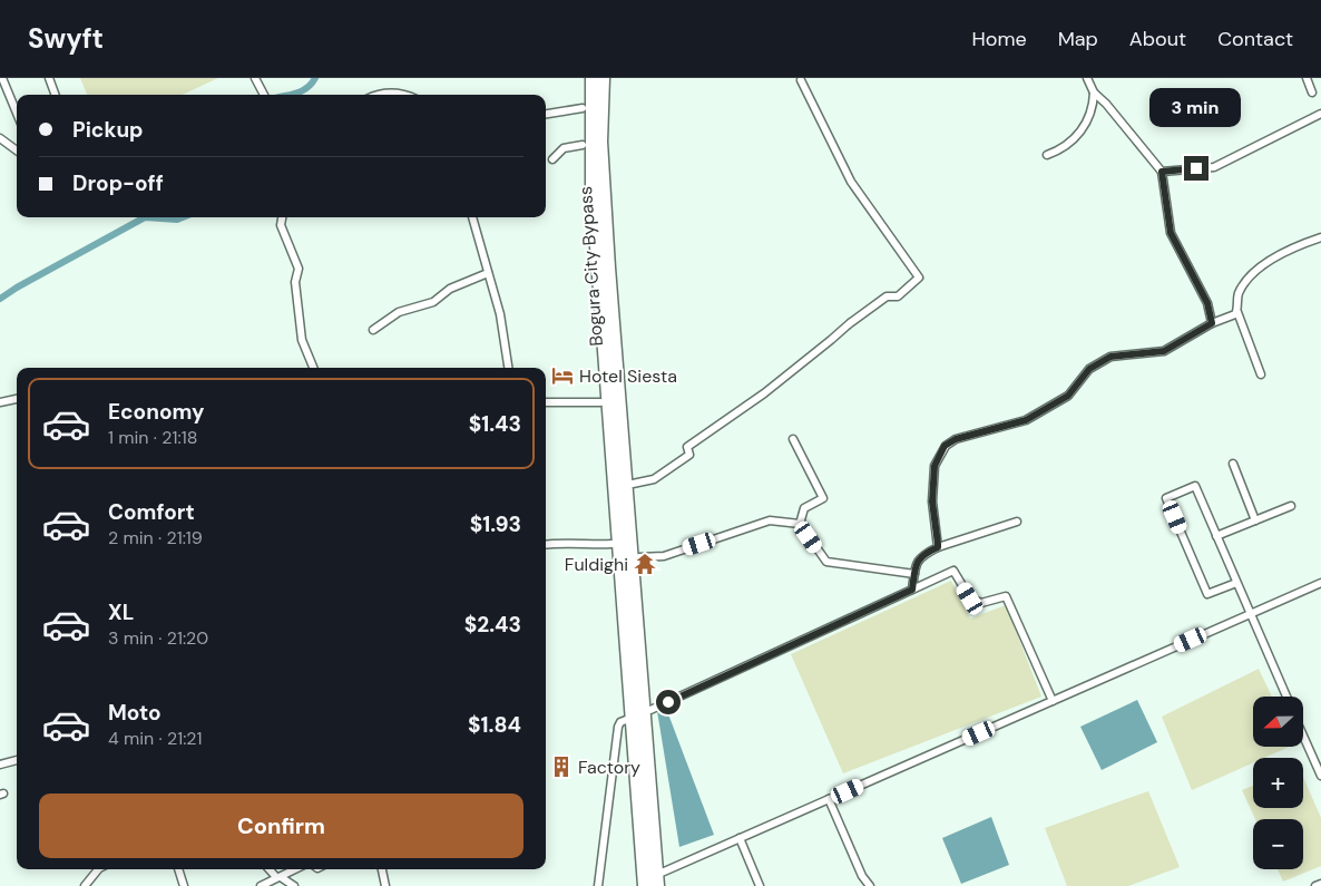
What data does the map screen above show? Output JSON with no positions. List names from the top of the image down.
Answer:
{
  "streets": {
    "highway": ["Bogura City Bypass"]
  },
  "places": {
    "hotel": ["Hotel Siesta"],
    "temple": ["Fuldighi"],
    "building": ["Factory"]
  },
  "north": "left",
  "page": {
    "header": "Swyft",
    "nav": [
      "Home",
      "Map",
      "About",
      "Contact"
    ],
    "bubble": "3 min",
    "banner": ["Pickup", "Drop-off"],
    "list": [
      {
        "name": "Economy",
        "note": "1 min · 21:18",
        "value": "$1.43"
      },
      {
        "name": "Comfort",
        "note": "2 min · 21:19",
        "value": "$1.93"
      },
      {
        "name": "XL",
        "note": "3 min · 21:20",
        "value": "$2.43"
      },
      {
        "name": "Moto",
        "note": "4 min · 21:21",
        "value": "$1.84"
      }
    ],
    "map_buttons": ["+", "−"],
    "buttons": "Confirm"
  }
}
